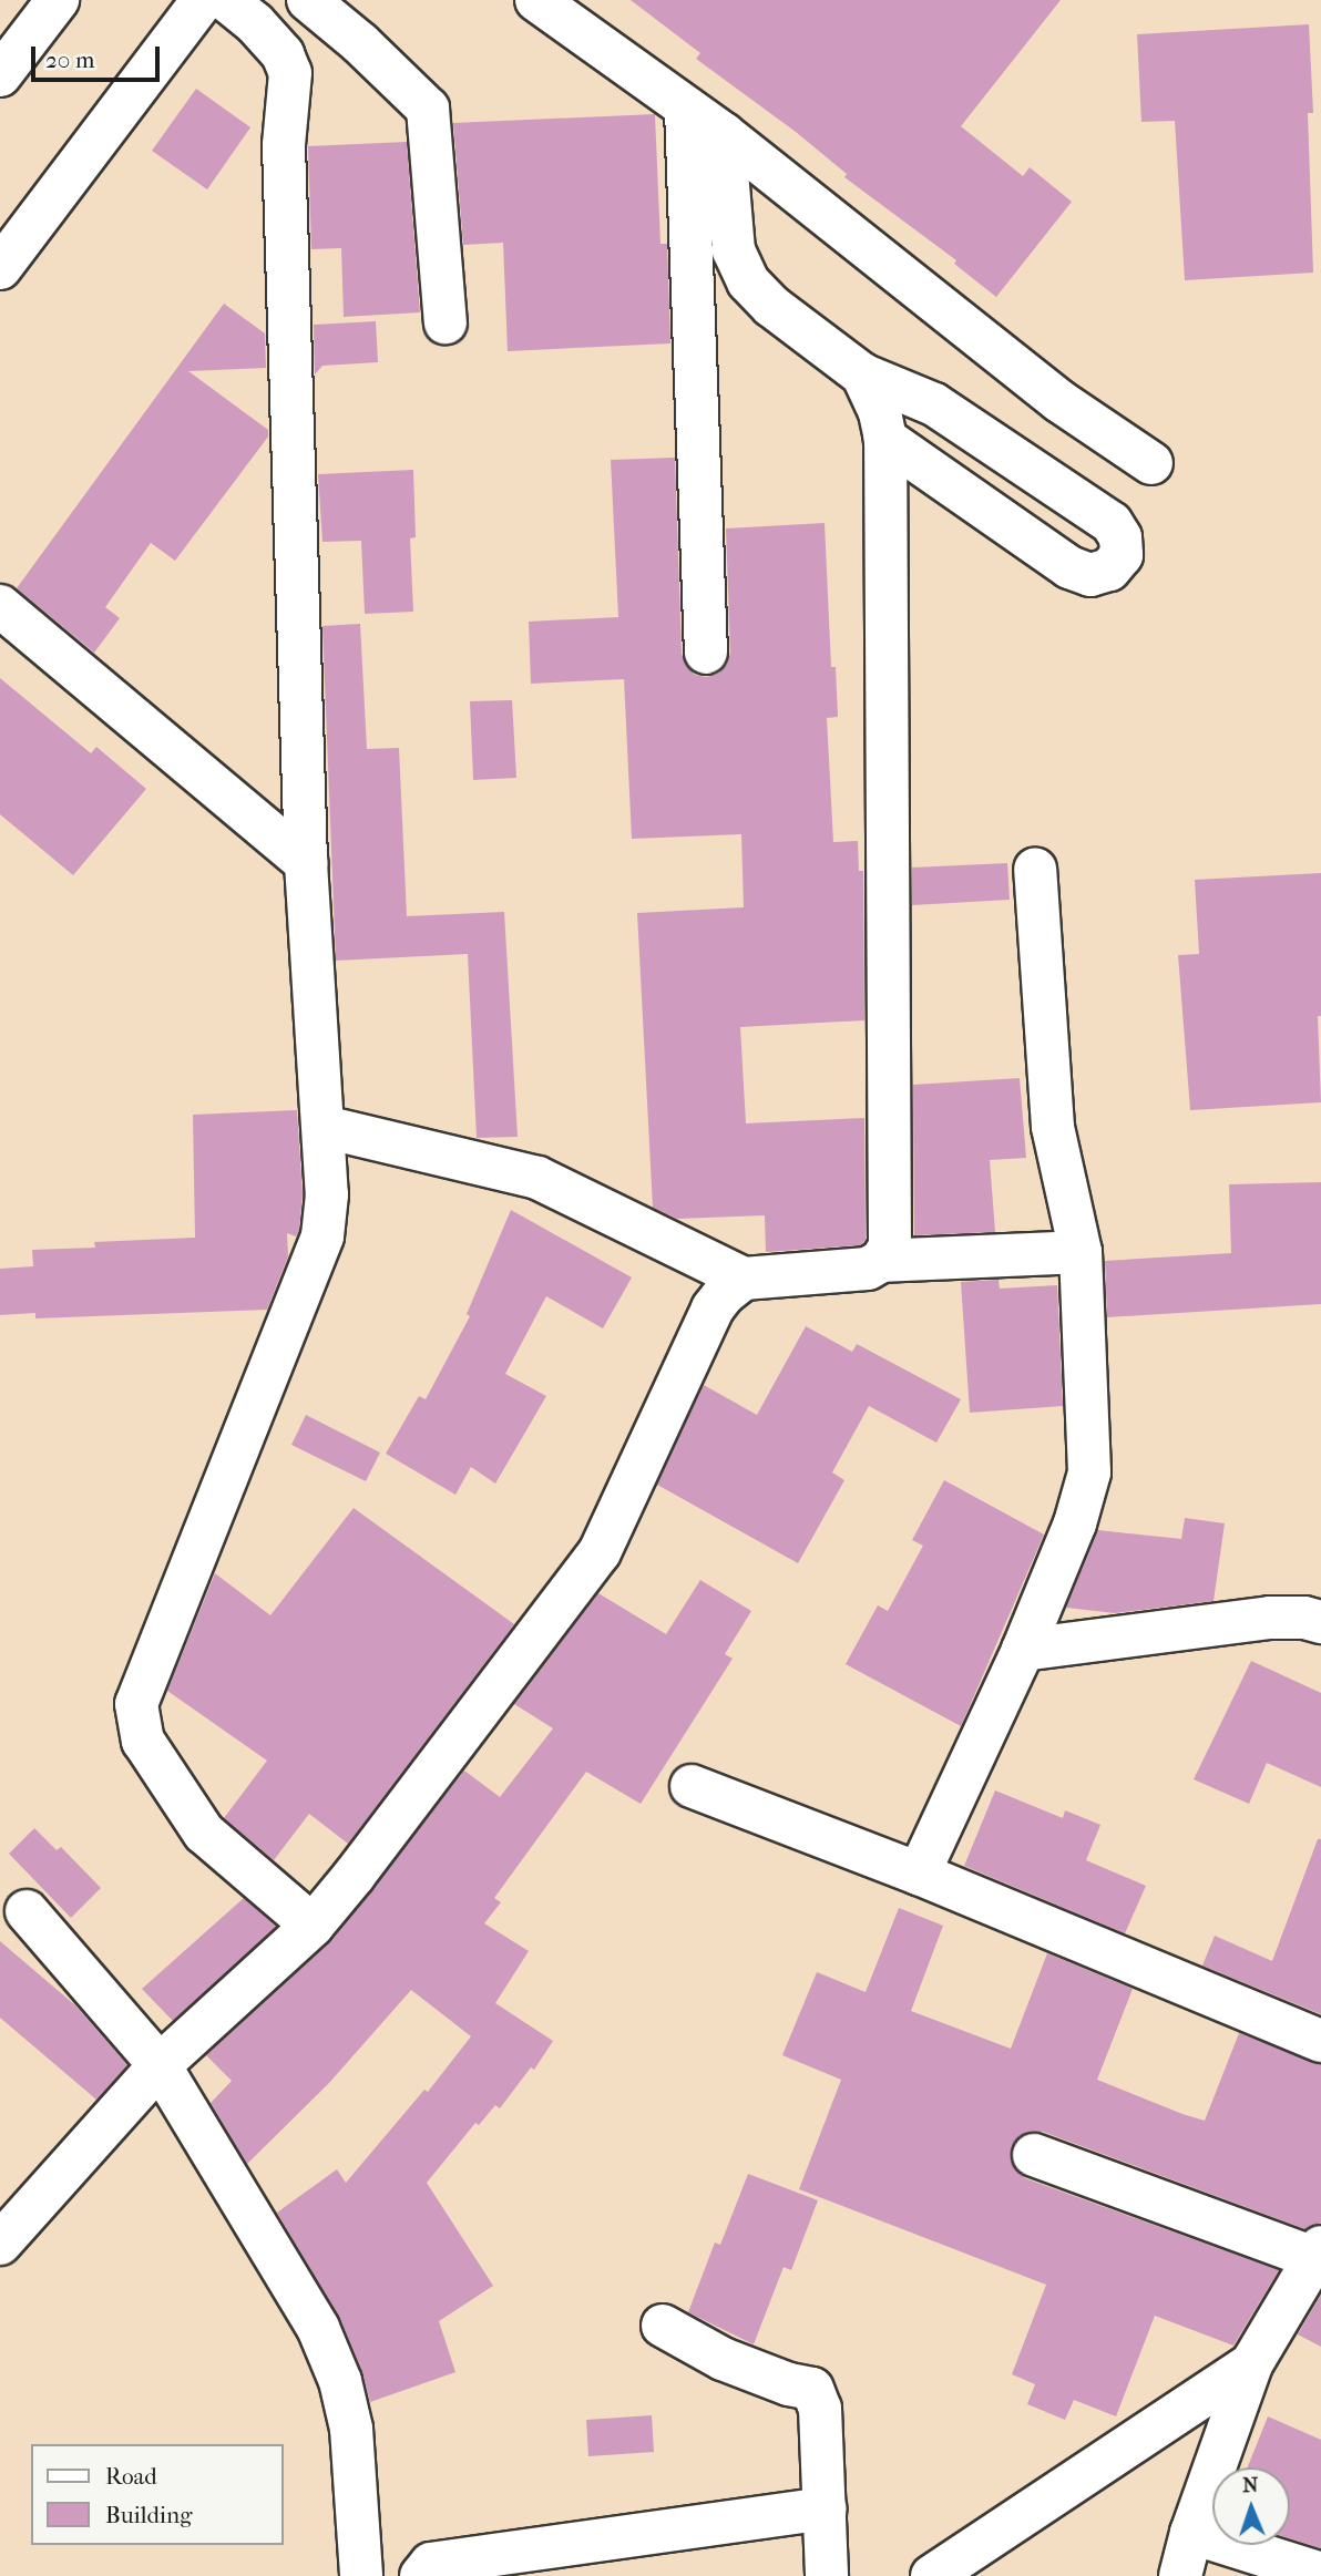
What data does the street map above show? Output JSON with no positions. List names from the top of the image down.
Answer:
{
  "legend": ["Road", "Building"],
  "scale_bar": "20 m",
  "north": "top"
}
